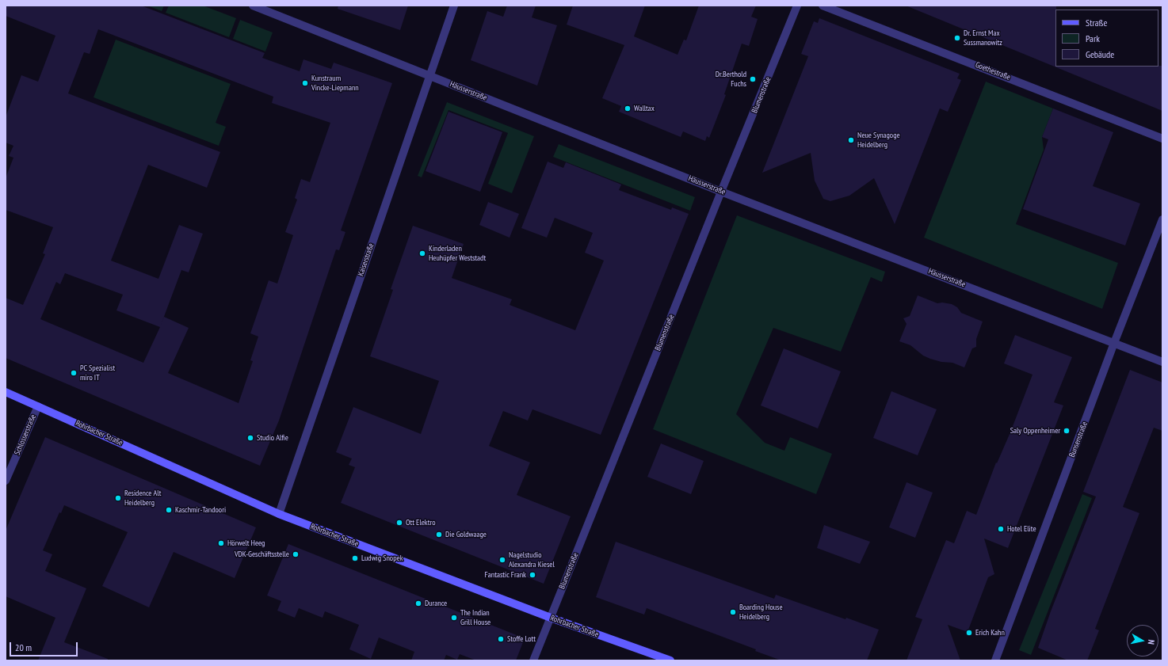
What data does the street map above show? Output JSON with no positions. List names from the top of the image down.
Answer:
{
  "streets": {
    "main road": ["Rohrbacher Straße"],
    "street": [
      "Goethestraße",
      "Häusserstraße",
      "Blumenstraße",
      "Kaiserstraße",
      "Schlosserstraße",
      "Bunsenstraße"
    ]
  },
  "crossings": [
    ["Häusserstraße", "Blumenstraße"],
    ["Häusserstraße", "Kaiserstraße"],
    ["Häusserstraße", "Bunsenstraße"],
    ["Blumenstraße", "Rohrbacher Straße"],
    ["Kaiserstraße", "Rohrbacher Straße"],
    ["Rohrbacher Straße", "Schlosserstraße"]
  ],
  "places": [
    "Dr. Ernst Max Sussmanowitz",
    "Dr.Berthold Fuchs",
    "Kunstraum Vincke-Liepmann",
    "Walltax",
    "Neue Synagoge Heidelberg",
    "Kinderladen Heuhüpfer Weststadt",
    "PC Spezialist miro IT",
    "Saly Oppenheimer",
    "Studio Alfie",
    "Residence Alt Heidelberg",
    "Kaschmir-Tandoori",
    "Ott Elektro",
    "Hotel Elite",
    "Die Goldwaage",
    "Hörwelt Heeg",
    "VDK-Geschäftsstelle",
    "Ludwig Snopek",
    "Nagelstudio Alexandra Kiesel",
    "Fantastic Frank",
    "Durance",
    "Boarding House Heidelberg",
    "The Indian Grill House",
    "Erich Kahn",
    "Stoffe Lott"
  ],
  "legend": ["Straße", "Park", "Gebäude"],
  "scale_bar": "20 m",
  "north": "right"
}
